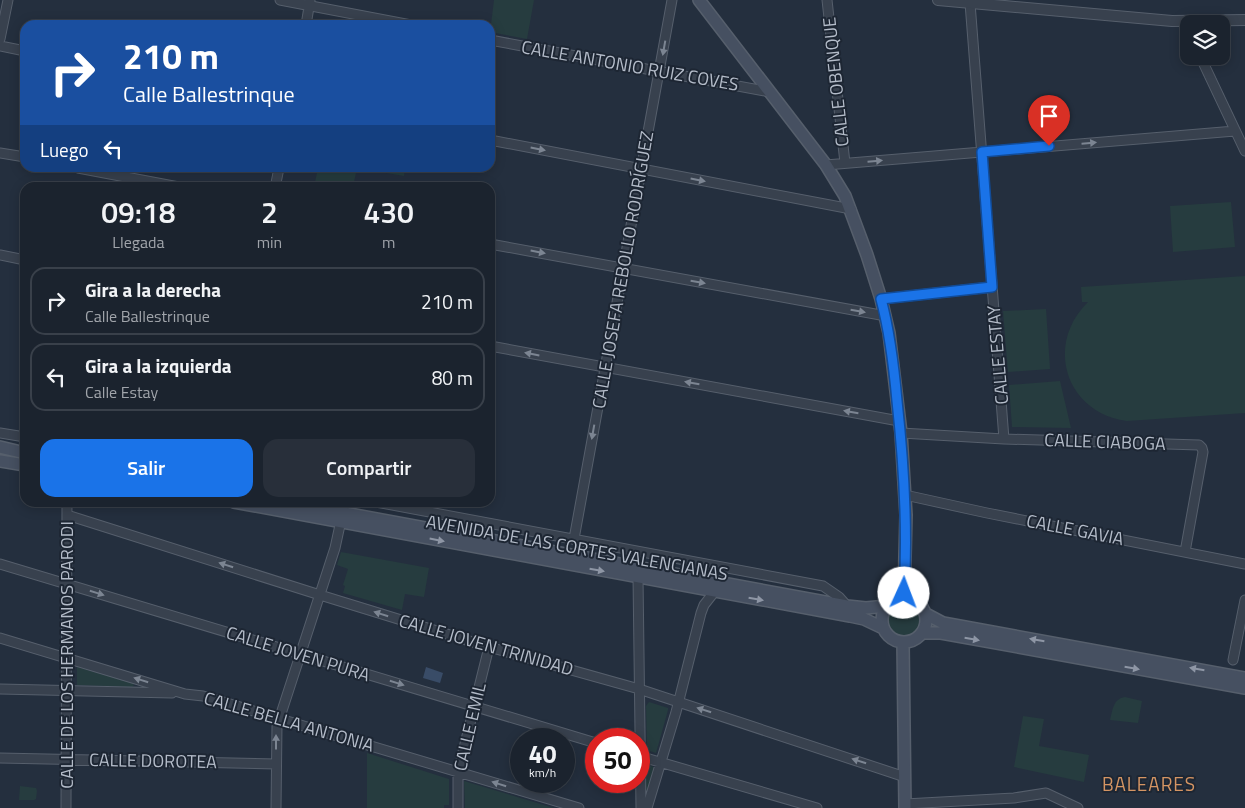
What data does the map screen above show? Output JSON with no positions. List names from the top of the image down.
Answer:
{
  "streets": {
    "main road": ["AVENIDA DE LAS CORTES VALENCIANAS"],
    "street": [
      "CALLE ANTONIO RUIZ COVES",
      "CALLE OBENQUE",
      "CALLE JOSEFA REBOLLO RODRÍGUEZ",
      "CALLE ESTAY",
      "CALLE CIABOGA",
      "CALLE GAVIA",
      "CALLE JOVEN TRINIDAD",
      "CALLE JOVEN PURA",
      "CALLE DE LOS HERMANOS PARODI",
      "CALLE BELLA ANTONIA",
      "CALLE EMIL",
      "CALLE DOROTEA"
    ]
  },
  "crossings": [
    ["CALLE ANTONIO RUIZ COVES", "CALLE JOSEFA REBOLLO RODRÍGUEZ"],
    ["CALLE JOSEFA REBOLLO RODRÍGUEZ", "AVENIDA DE LAS CORTES VALENCIANAS"],
    ["CALLE ESTAY", "CALLE CIABOGA"],
    ["CALLE CIABOGA", "CALLE GAVIA"],
    ["CALLE JOVEN TRINIDAD", "CALLE DE LOS HERMANOS PARODI"],
    ["CALLE JOVEN TRINIDAD", "CALLE EMIL"],
    ["CALLE JOVEN PURA", "CALLE DE LOS HERMANOS PARODI"],
    ["CALLE JOVEN PURA", "CALLE EMIL"],
    ["CALLE DE LOS HERMANOS PARODI", "CALLE BELLA ANTONIA"],
    ["CALLE DE LOS HERMANOS PARODI", "CALLE DOROTEA"],
    ["CALLE BELLA ANTONIA", "CALLE EMIL"]
  ],
  "one_way": ["CALLE JOSEFA REBOLLO RODRÍGUEZ", "CALLE JOVEN TRINIDAD", "CALLE JOVEN PURA"],
  "districts": ["BALEARES"],
  "page": {
    "turn": ["210 m", "Calle Ballestrinque"],
    "then": "Luego",
    "eta": [
      "09:18",
      "Llegada",
      "2",
      "min",
      "430",
      "m"
    ],
    "list": [
      {
        "name": "Gira a la derecha",
        "note": "Calle Ballestrinque",
        "value": "210 m"
      },
      {
        "name": "Gira a la izquierda",
        "note": "Calle Estay",
        "value": "80 m"
      }
    ],
    "buttons": ["Salir", "Compartir"],
    "speed": "40 km/h",
    "limit": "50"
  }
}
